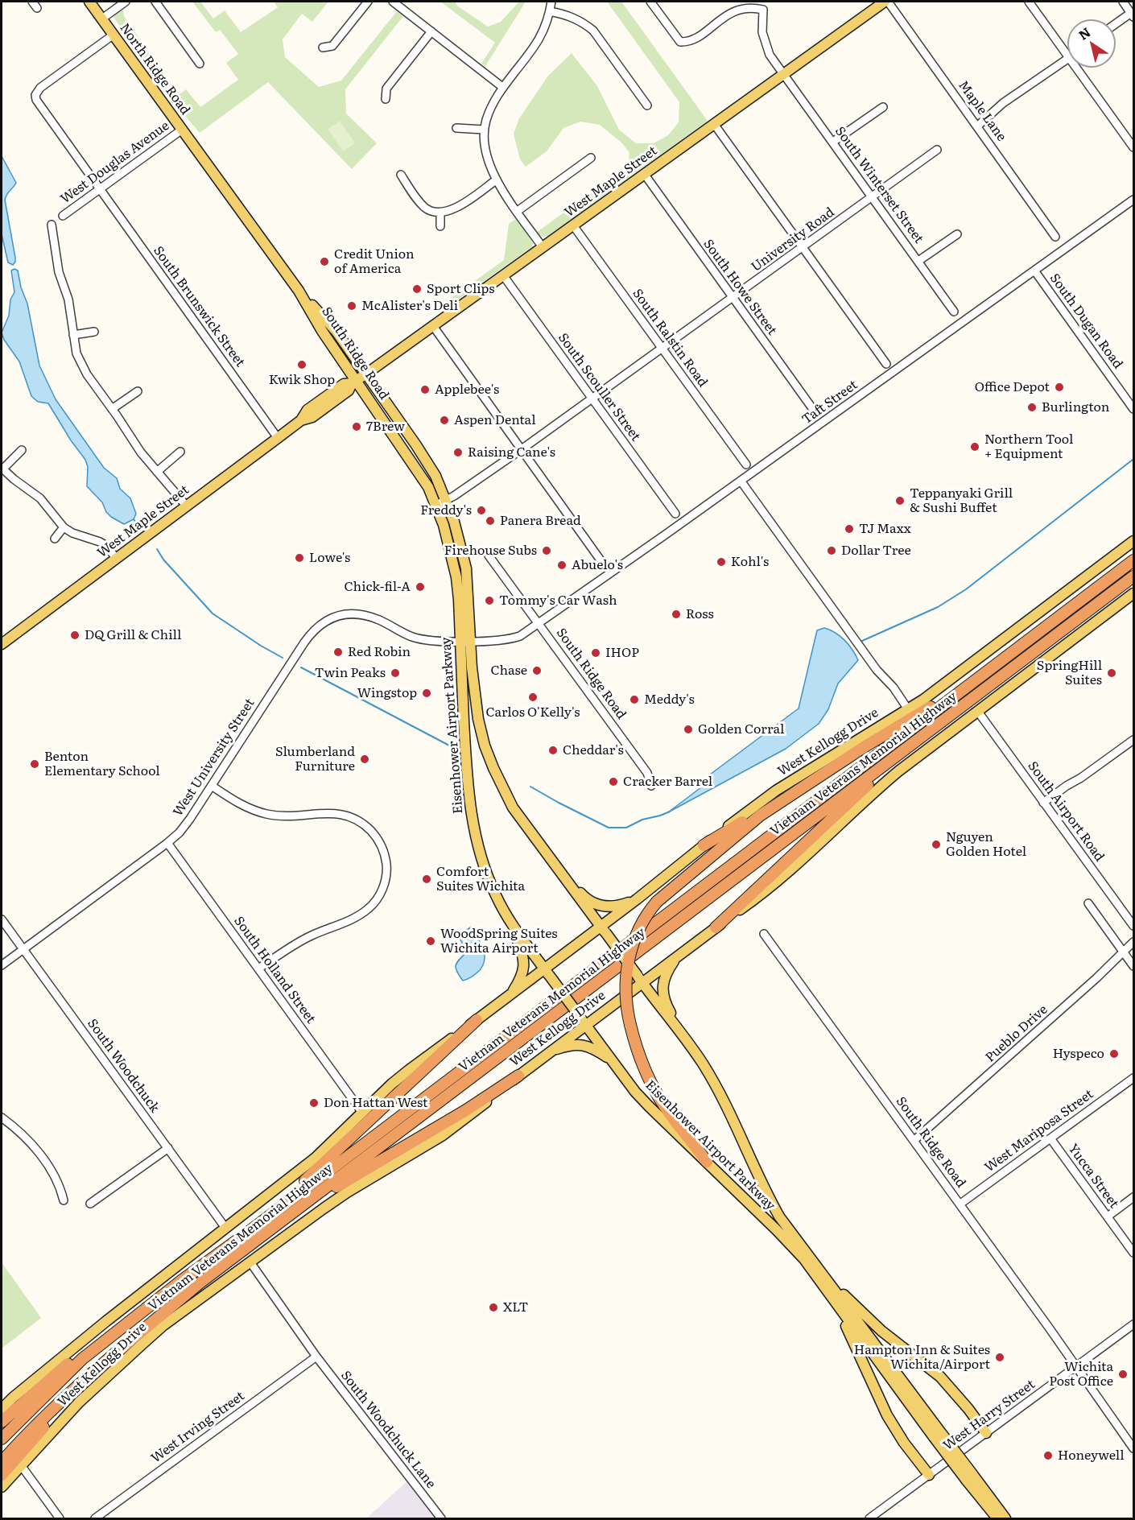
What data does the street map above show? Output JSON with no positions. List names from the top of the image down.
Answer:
{
  "streets": {
    "highway": ["Vietnam Veterans Memorial Highway"],
    "main road": [
      "North Ridge Road",
      "West Maple Street",
      "South Ridge Road",
      "Eisenhower Airport Parkway",
      "West Kellogg Drive"
    ],
    "street": [
      "Maple Lane",
      "West Douglas Avenue",
      "South Winterset Street",
      "University Road",
      "South Howe Street",
      "South Brunswick Street",
      "South Dugan Road",
      "South Ralstin Road",
      "South Scouller Street",
      "Taft Street",
      "West University Street",
      "South Airport Road",
      "South Holland Street",
      "Pueblo Drive",
      "South Woodchuck",
      "West Mariposa Street",
      "Yucca Street",
      "West Harry Street",
      "West Irving Street",
      "South Woodchuck Lane"
    ]
  },
  "crossings": [
    ["North Ridge Road", "West Douglas Avenue"],
    ["North Ridge Road", "South Brunswick Street"],
    ["North Ridge Road", "South Ridge Road"],
    ["West Douglas Avenue", "South Brunswick Street"],
    ["West Maple Street", "South Winterset Street"],
    ["West Maple Street", "South Howe Street"],
    ["West Maple Street", "South Brunswick Street"],
    ["West Maple Street", "South Ralstin Road"],
    ["West Maple Street", "South Ridge Road"],
    ["West Maple Street", "South Scouller Street"],
    ["South Winterset Street", "University Road"],
    ["University Road", "South Howe Street"],
    ["University Road", "South Ralstin Road"],
    ["South Dugan Road", "Taft Street"],
    ["South Ridge Road", "Taft Street"],
    ["South Ridge Road", "Eisenhower Airport Parkway"],
    ["South Ridge Road", "Pueblo Drive"],
    ["South Ridge Road", "West Mariposa Street"],
    ["South Ridge Road", "West Harry Street"],
    ["Taft Street", "Eisenhower Airport Parkway"],
    ["Taft Street", "West University Street"],
    ["Eisenhower Airport Parkway", "West Kellogg Drive"],
    ["West Kellogg Drive", "South Airport Road"],
    ["West Kellogg Drive", "South Holland Street"],
    ["West Kellogg Drive", "South Woodchuck"],
    ["West University Street", "South Holland Street"],
    ["West University Street", "South Woodchuck"],
    ["West Mariposa Street", "Yucca Street"],
    ["West Irving Street", "South Woodchuck Lane"]
  ],
  "places": [
    "Credit Union of America",
    "Sport Clips",
    "McAlister's Deli",
    "Kwik Shop",
    "Office Depot",
    "Applebee's",
    "Burlington",
    "Aspen Dental",
    "7Brew",
    "Northern Tool + Equipment",
    "Raising Cane's",
    "Teppanyaki Grill & Sushi Buffet",
    "Freddy's",
    "Panera Bread",
    "TJ Maxx",
    "Firehouse Subs",
    "Dollar Tree",
    "Lowe's",
    "Kohl's",
    "Abuelo's",
    "Chick-fil-A",
    "Tommy's Car Wash",
    "Ross",
    "DQ Grill & Chill",
    "Red Robin",
    "IHOP",
    "Chase",
    "Twin Peaks",
    "SpringHill Suites",
    "Wingstop",
    "Carlos O'Kelly's",
    "Meddy's",
    "Golden Corral",
    "Cheddar's",
    "Slumberland Furniture",
    "Benton Elementary School",
    "Cracker Barrel",
    "Nguyen Golden Hotel",
    "Comfort Suites Wichita",
    "WoodSpring Suites Wichita Airport",
    "Hyspeco",
    "Don Hattan West",
    "XLT",
    "Hampton Inn & Suites Wichita/Airport",
    "Wichita Post Office",
    "Honeywell"
  ],
  "north": "top left"
}
